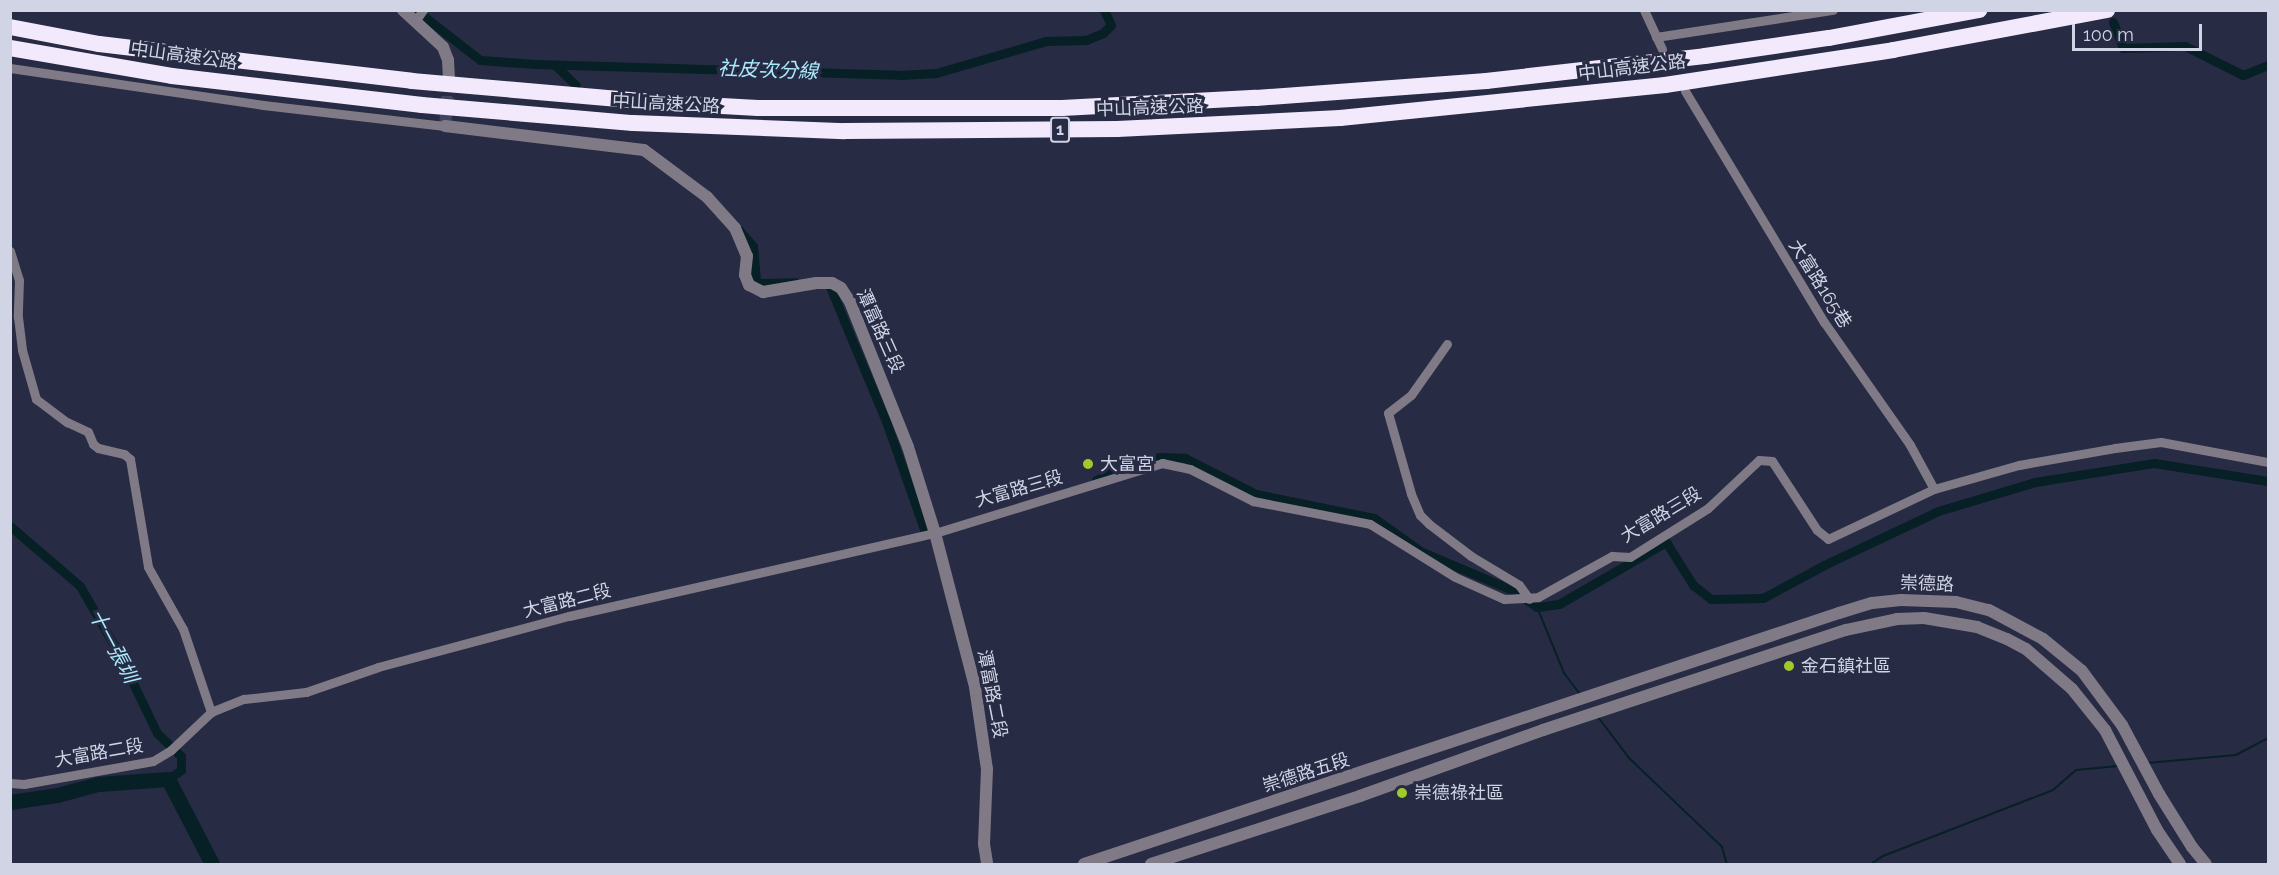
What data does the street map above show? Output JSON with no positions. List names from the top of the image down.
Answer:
{
  "streets": {
    "highway": ["中山高速公路", "1"],
    "street": [
      "大富路165巷",
      "潭富路三段",
      "大富路三段",
      "崇德路",
      "大富路二段",
      "潭富路二段",
      "崇德路五段"
    ]
  },
  "crossings": [
    ["大富路165巷", "大富路三段"],
    ["潭富路三段", "大富路三段"],
    ["潭富路三段", "大富路二段"],
    ["潭富路三段", "潭富路二段"],
    ["大富路三段", "大富路二段"],
    ["大富路三段", "潭富路二段"],
    ["崇德路", "崇德路五段"],
    ["大富路二段", "潭富路二段"]
  ],
  "water": ["社皮次分線", "十一張圳"],
  "places": ["大富宮", "金石鎮社區", "崇德祿社區"],
  "scale_bar": "100 m"
}
